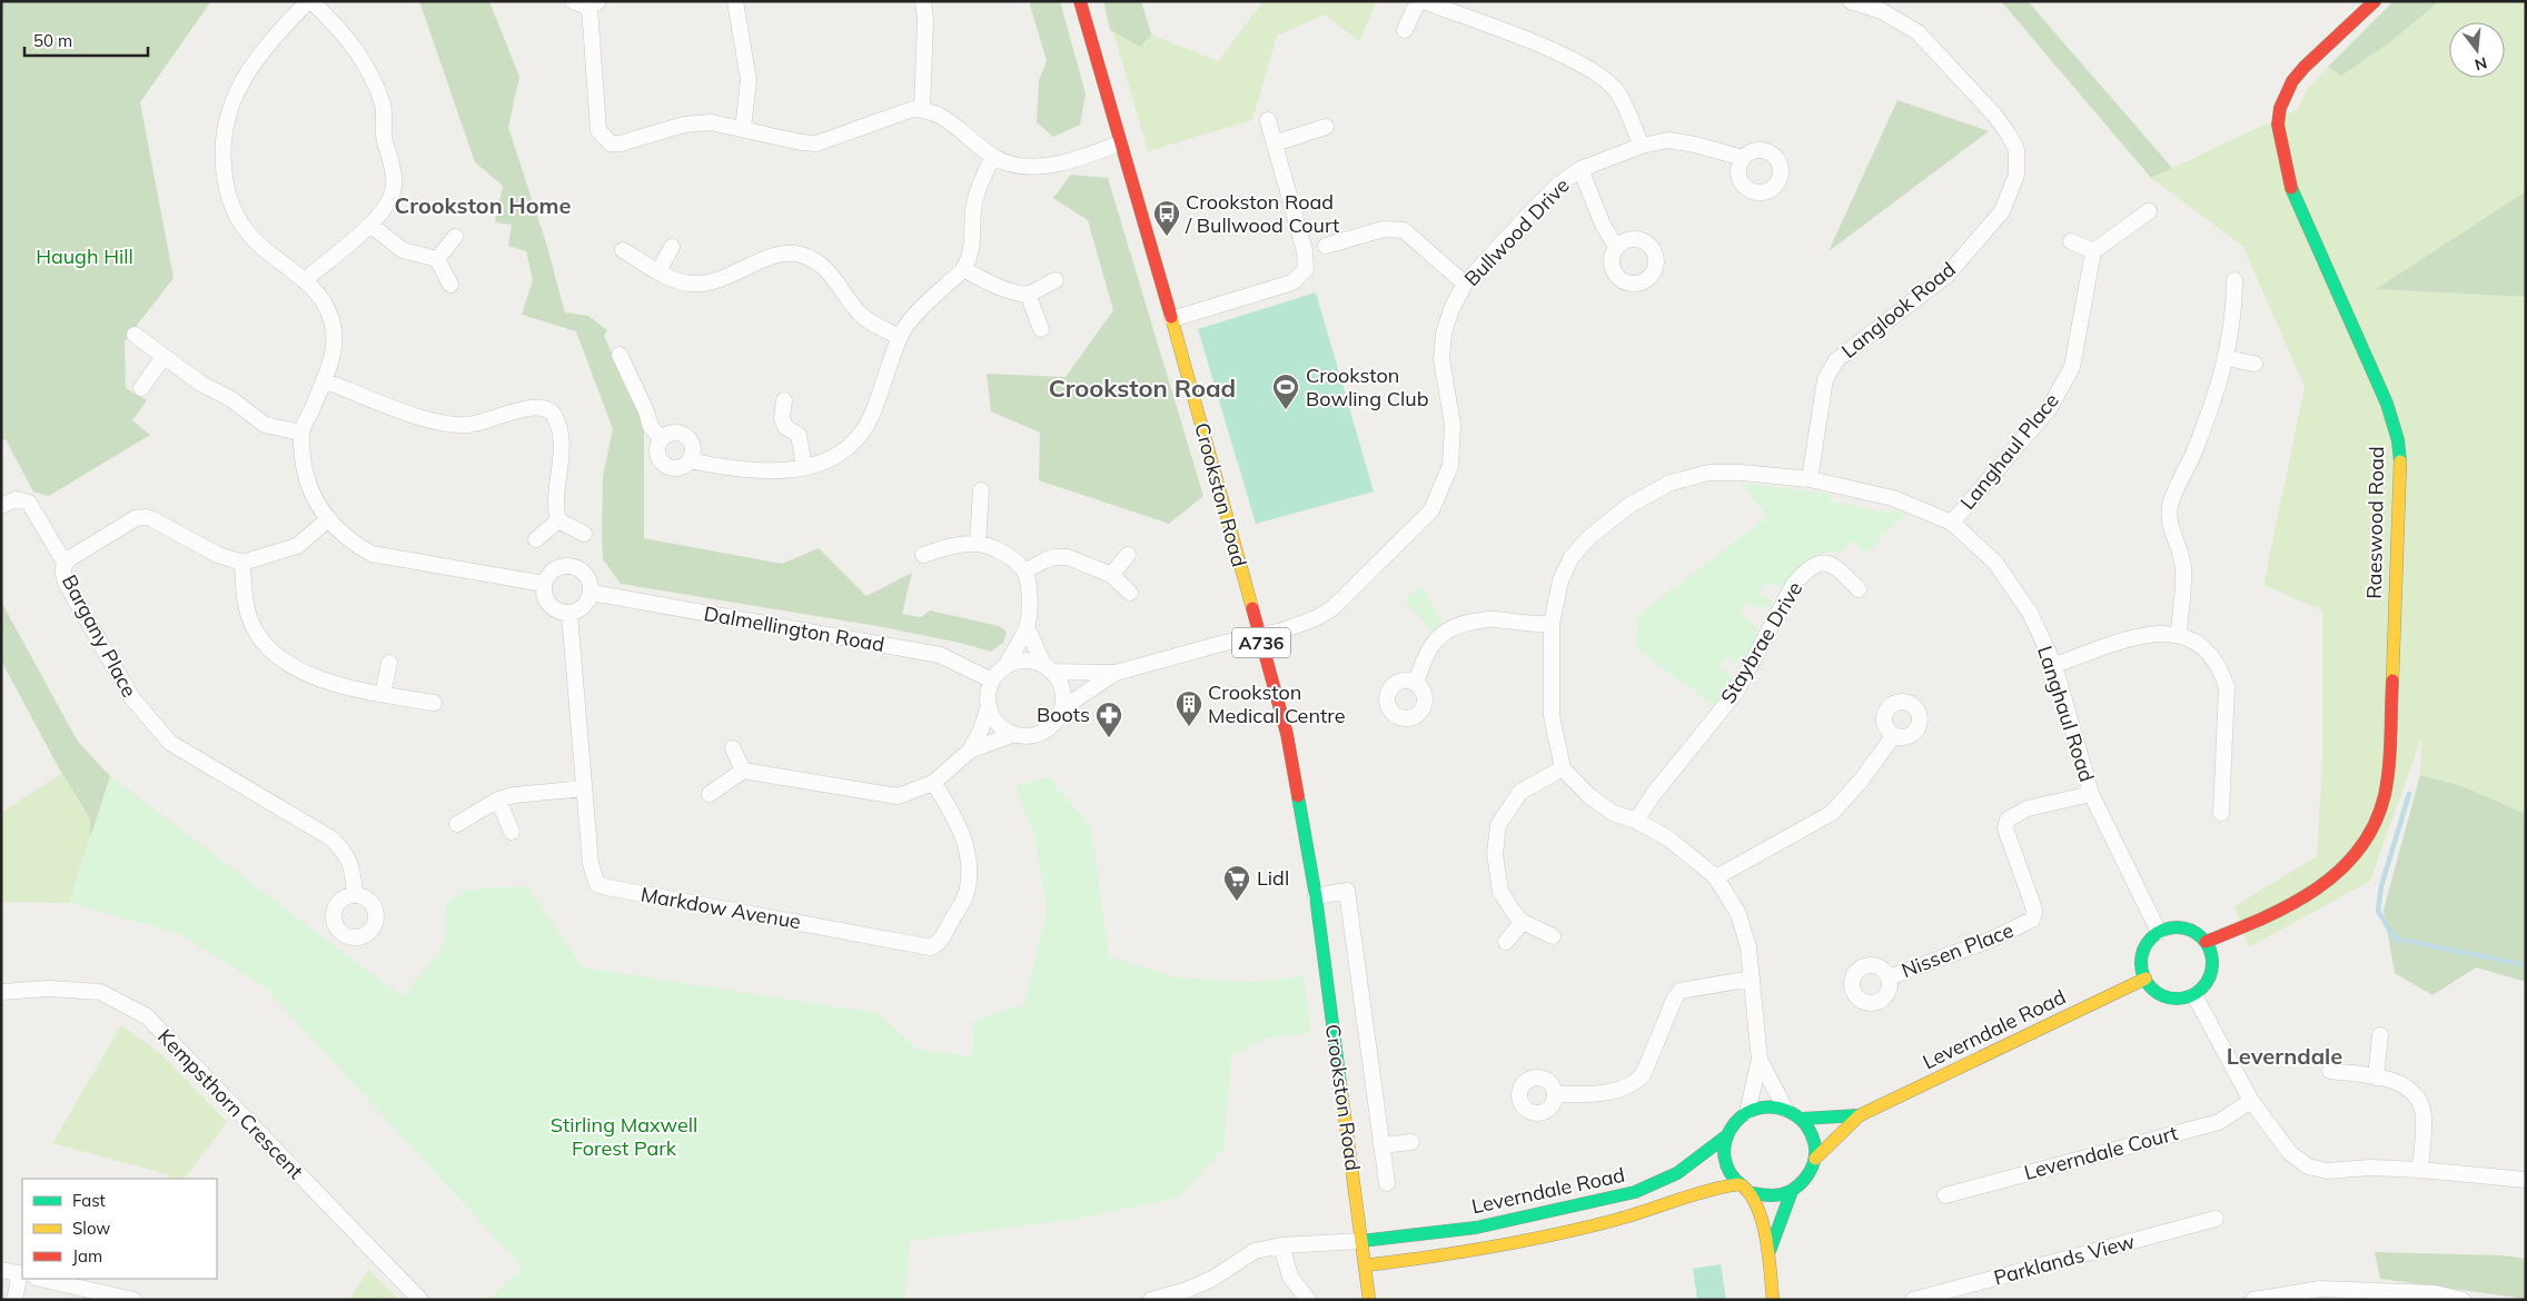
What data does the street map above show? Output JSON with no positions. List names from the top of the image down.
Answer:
{
  "streets": {
    "street": [
      "Bullwood Drive",
      "Langlook Road",
      "Langhaul Place",
      "Crookston Road",
      "Raeswood Road",
      "Dalmellington Road",
      "Bargany Place",
      "A736",
      "Staybrae Drive",
      "Langhaul Road",
      "Markdow Avenue",
      "Nissen Place",
      "Leverndale Road",
      "Kempsthorn Crescent",
      "Leverndale Court",
      "Parklands View"
    ]
  },
  "crossings": [
    ["Bullwood Drive", "Crookston Road"],
    ["Langlook Road", "Langhaul Road"],
    ["Langhaul Place", "Langhaul Road"],
    ["Crookston Road", "Leverndale Road"],
    ["Raeswood Road", "Langhaul Road"],
    ["Raeswood Road", "Leverndale Road"],
    ["Dalmellington Road", "Markdow Avenue"],
    ["Langhaul Road", "Nissen Place"],
    ["Langhaul Road", "Leverndale Road"]
  ],
  "districts": ["Crookston Home", "Crookston Road", "Leverndale"],
  "parks": ["Haugh Hill", "Stirling Maxwell Forest Park"],
  "places": {
    "bus stop": ["Crookston Road / Bullwood Court"],
    "sports": ["Crookston Bowling Club"],
    "building": ["Crookston Medical Centre"],
    "pharmacy": ["Boots"],
    "supermarket": ["Lidl"]
  },
  "legend": ["Fast", "Slow", "Jam"],
  "scale_bar": "50 m",
  "north": "bottom"
}
